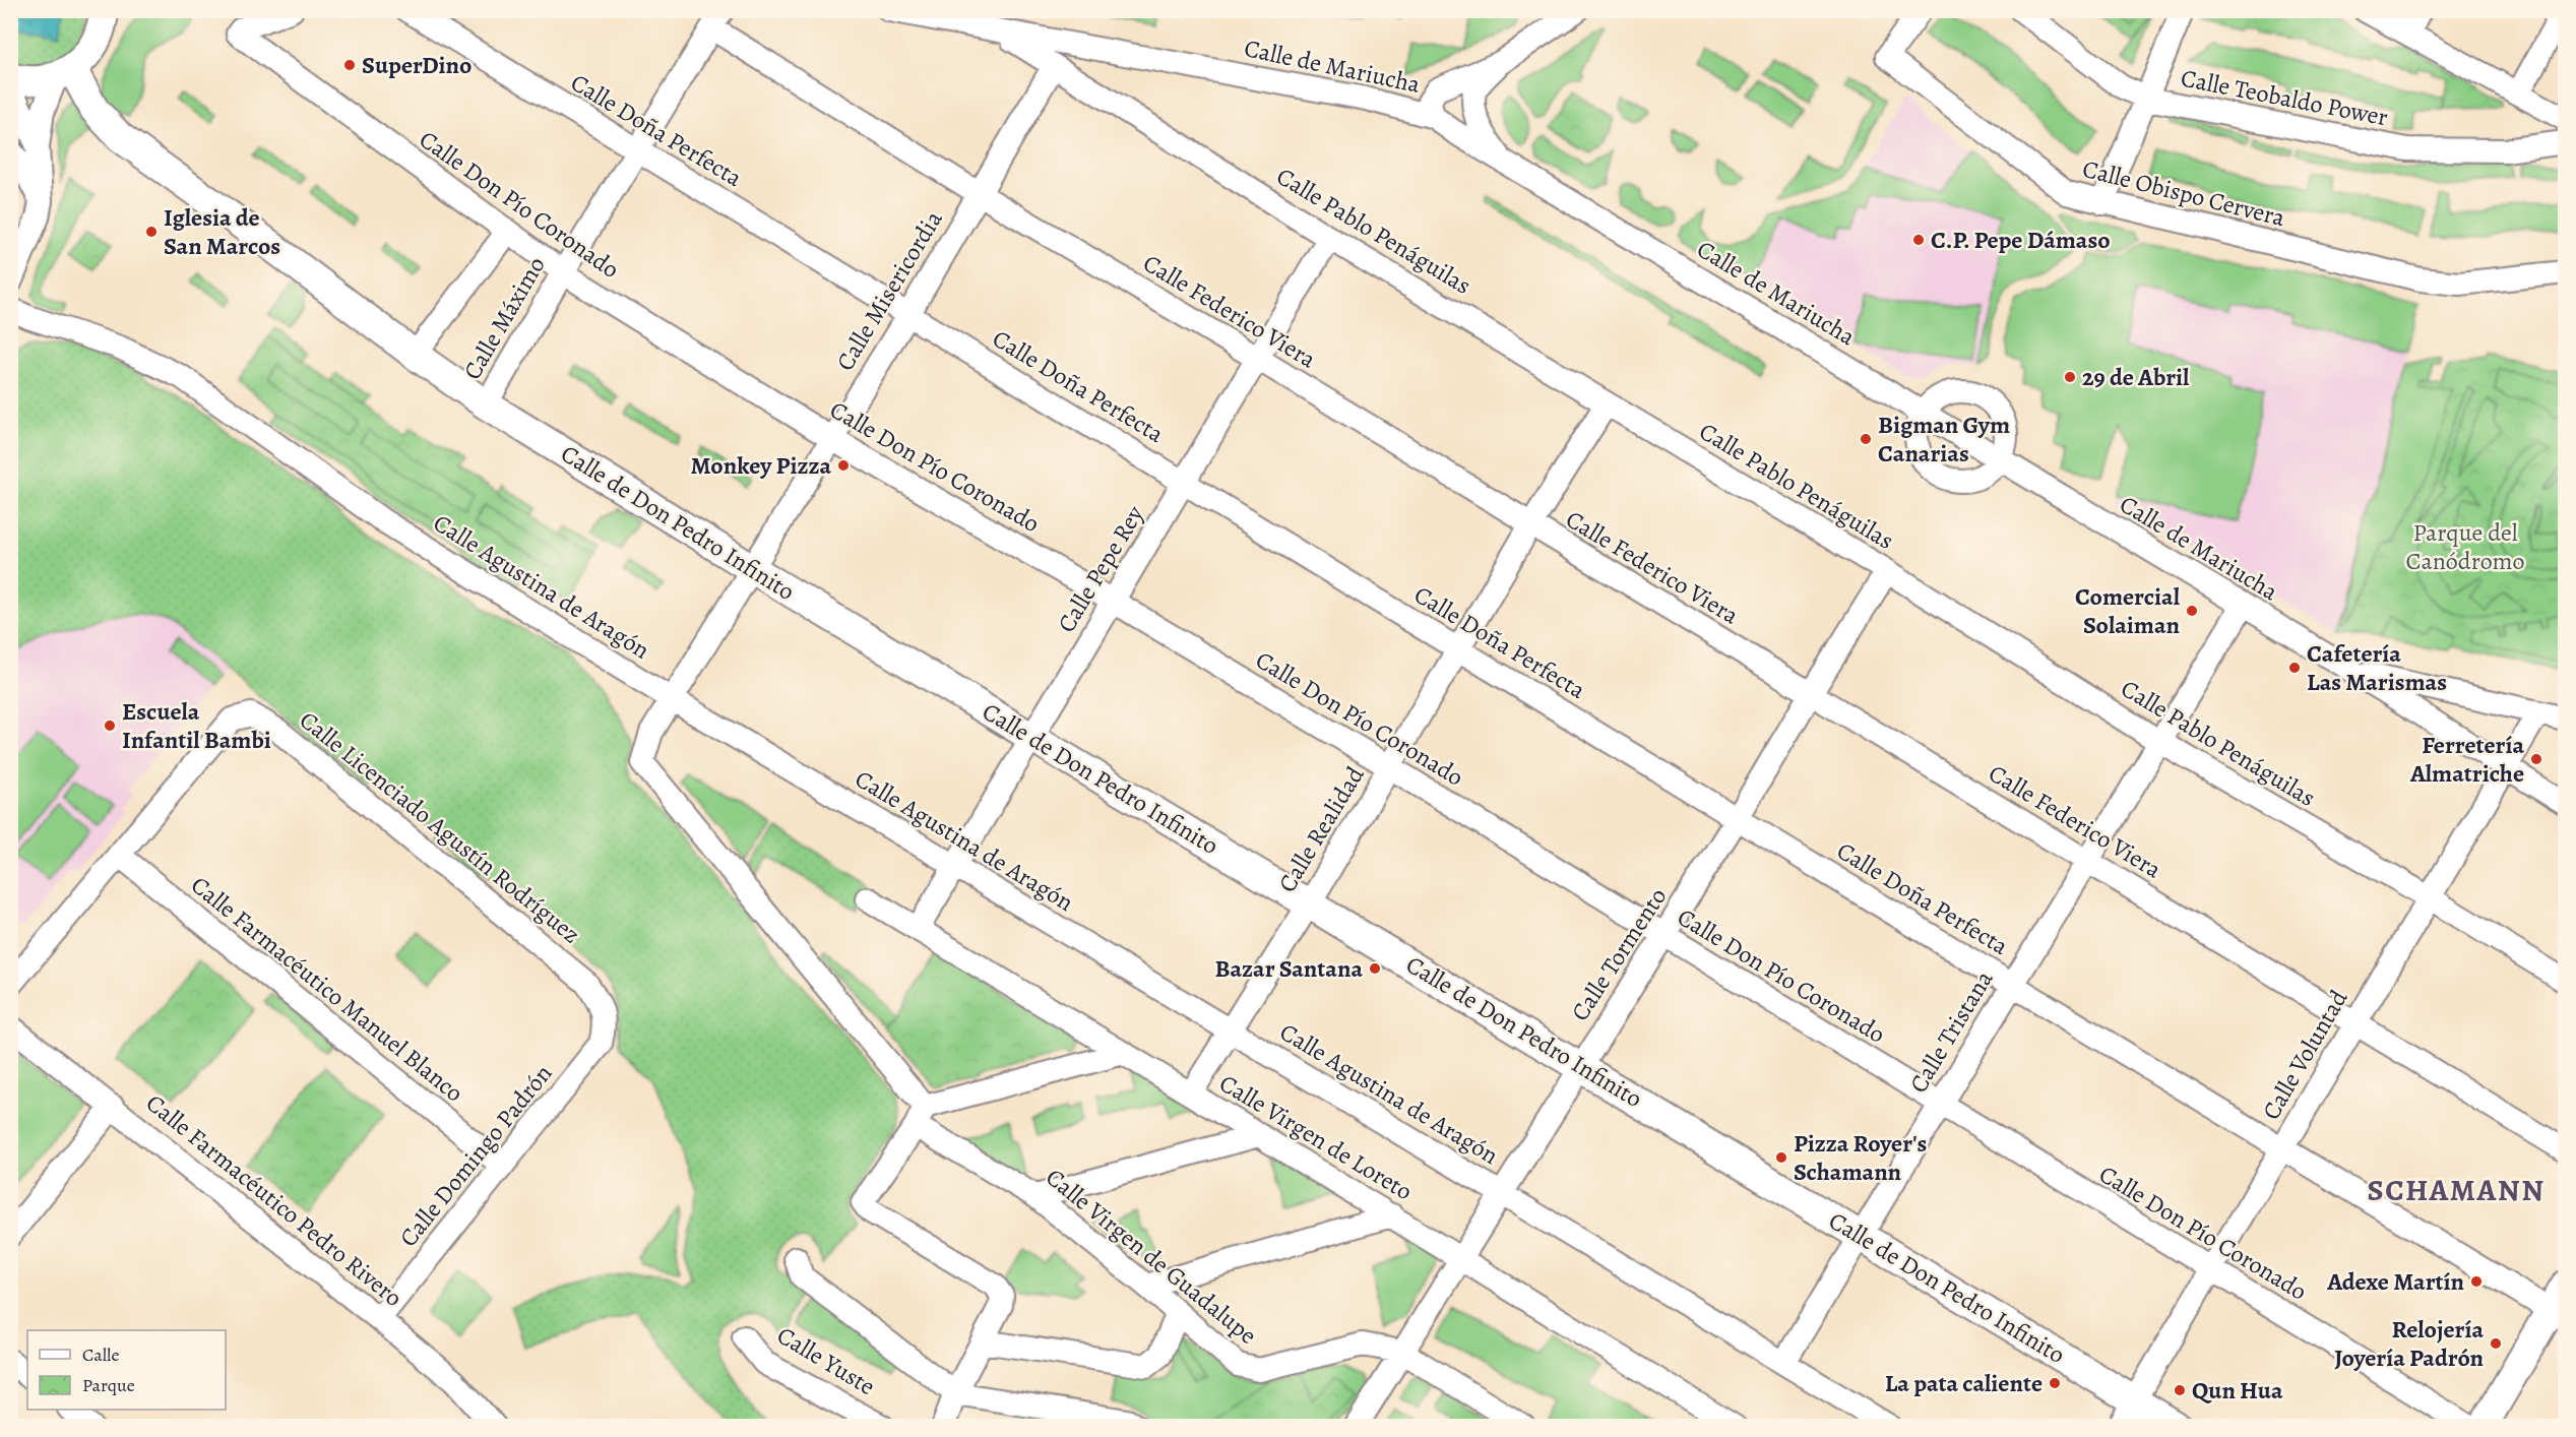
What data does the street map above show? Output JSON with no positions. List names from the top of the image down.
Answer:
{
  "streets": {
    "street": [
      "Calle de Mariucha",
      "Calle Teobaldo Power",
      "Calle Doña Perfecta",
      "Calle Obispo Cervera",
      "Calle Don Pío Coronado",
      "Calle Pablo Penáguilas",
      "Calle Misericordia",
      "Calle Federico Viera",
      "Calle Máximo",
      "Calle de Don Pedro Infinito",
      "Calle Pepe Rey",
      "Calle Agustina de Aragón",
      "Calle Licenciado Agustín Rodríguez",
      "Calle Realidad",
      "Calle Tormento",
      "Calle Farmacéutico Manuel Blanco",
      "Calle Tristana",
      "Calle Voluntad",
      "Calle Virgen de Loreto",
      "Calle Domingo Padrón",
      "Calle Farmacéutico Pedro Rivero",
      "Calle Virgen de Guadalupe",
      "Calle Yuste"
    ]
  },
  "crossings": [
    ["Calle de Mariucha", "Calle Pablo Penáguilas"],
    ["Calle de Mariucha", "Calle Tristana"],
    ["Calle de Mariucha", "Calle Voluntad"],
    ["Calle Doña Perfecta", "Calle Misericordia"],
    ["Calle Doña Perfecta", "Calle Máximo"],
    ["Calle Doña Perfecta", "Calle Pepe Rey"],
    ["Calle Doña Perfecta", "Calle Realidad"],
    ["Calle Doña Perfecta", "Calle Tormento"],
    ["Calle Doña Perfecta", "Calle Tristana"],
    ["Calle Doña Perfecta", "Calle Voluntad"],
    ["Calle Don Pío Coronado", "Calle Misericordia"],
    ["Calle Don Pío Coronado", "Calle Máximo"],
    ["Calle Don Pío Coronado", "Calle Pepe Rey"],
    ["Calle Don Pío Coronado", "Calle Realidad"],
    ["Calle Don Pío Coronado", "Calle Tormento"],
    ["Calle Don Pío Coronado", "Calle Tristana"],
    ["Calle Don Pío Coronado", "Calle Voluntad"],
    ["Calle Pablo Penáguilas", "Calle Misericordia"],
    ["Calle Pablo Penáguilas", "Calle Pepe Rey"],
    ["Calle Pablo Penáguilas", "Calle Realidad"],
    ["Calle Pablo Penáguilas", "Calle Tormento"],
    ["Calle Pablo Penáguilas", "Calle Tristana"],
    ["Calle Pablo Penáguilas", "Calle Voluntad"],
    ["Calle Misericordia", "Calle Federico Viera"],
    ["Calle Misericordia", "Calle de Don Pedro Infinito"],
    ["Calle Misericordia", "Calle Agustina de Aragón"],
    ["Calle Misericordia", "Calle Virgen de Guadalupe"],
    ["Calle Federico Viera", "Calle Máximo"],
    ["Calle Federico Viera", "Calle Pepe Rey"],
    ["Calle Federico Viera", "Calle Realidad"],
    ["Calle Federico Viera", "Calle Tormento"],
    ["Calle Federico Viera", "Calle Tristana"],
    ["Calle Federico Viera", "Calle Voluntad"],
    ["Calle Máximo", "Calle de Don Pedro Infinito"],
    ["Calle de Don Pedro Infinito", "Calle Pepe Rey"],
    ["Calle de Don Pedro Infinito", "Calle Realidad"],
    ["Calle de Don Pedro Infinito", "Calle Tormento"],
    ["Calle de Don Pedro Infinito", "Calle Tristana"],
    ["Calle de Don Pedro Infinito", "Calle Voluntad"],
    ["Calle Pepe Rey", "Calle Agustina de Aragón"],
    ["Calle Pepe Rey", "Calle Virgen de Loreto"],
    ["Calle Agustina de Aragón", "Calle Realidad"],
    ["Calle Agustina de Aragón", "Calle Tormento"],
    ["Calle Agustina de Aragón", "Calle Tristana"],
    ["Calle Licenciado Agustín Rodríguez", "Calle Farmacéutico Manuel Blanco"],
    ["Calle Licenciado Agustín Rodríguez", "Calle Domingo Padrón"],
    ["Calle Realidad", "Calle Virgen de Loreto"],
    ["Calle Tormento", "Calle Virgen de Loreto"],
    ["Calle Tormento", "Calle Virgen de Guadalupe"],
    ["Calle Farmacéutico Manuel Blanco", "Calle Domingo Padrón"],
    ["Calle Domingo Padrón", "Calle Farmacéutico Pedro Rivero"]
  ],
  "districts": ["SCHAMANN"],
  "parks": ["Parque del Canódromo"],
  "places": [
    "SuperDino",
    "Iglesia de San Marcos",
    "C.P. Pepe Dámaso",
    "29 de Abril",
    "Bigman Gym Canarias",
    "Monkey Pizza",
    "Comercial Solaiman",
    "Cafetería Las Marismas",
    "Escuela Infantil Bambi",
    "Ferretería Almatriche",
    "Bazar Santana",
    "Pizza Royer's Schamann",
    "Adexe Martín",
    "Relojería Joyería Padrón",
    "La pata caliente",
    "Qun Hua"
  ],
  "legend": ["Calle", "Parque"]
}
